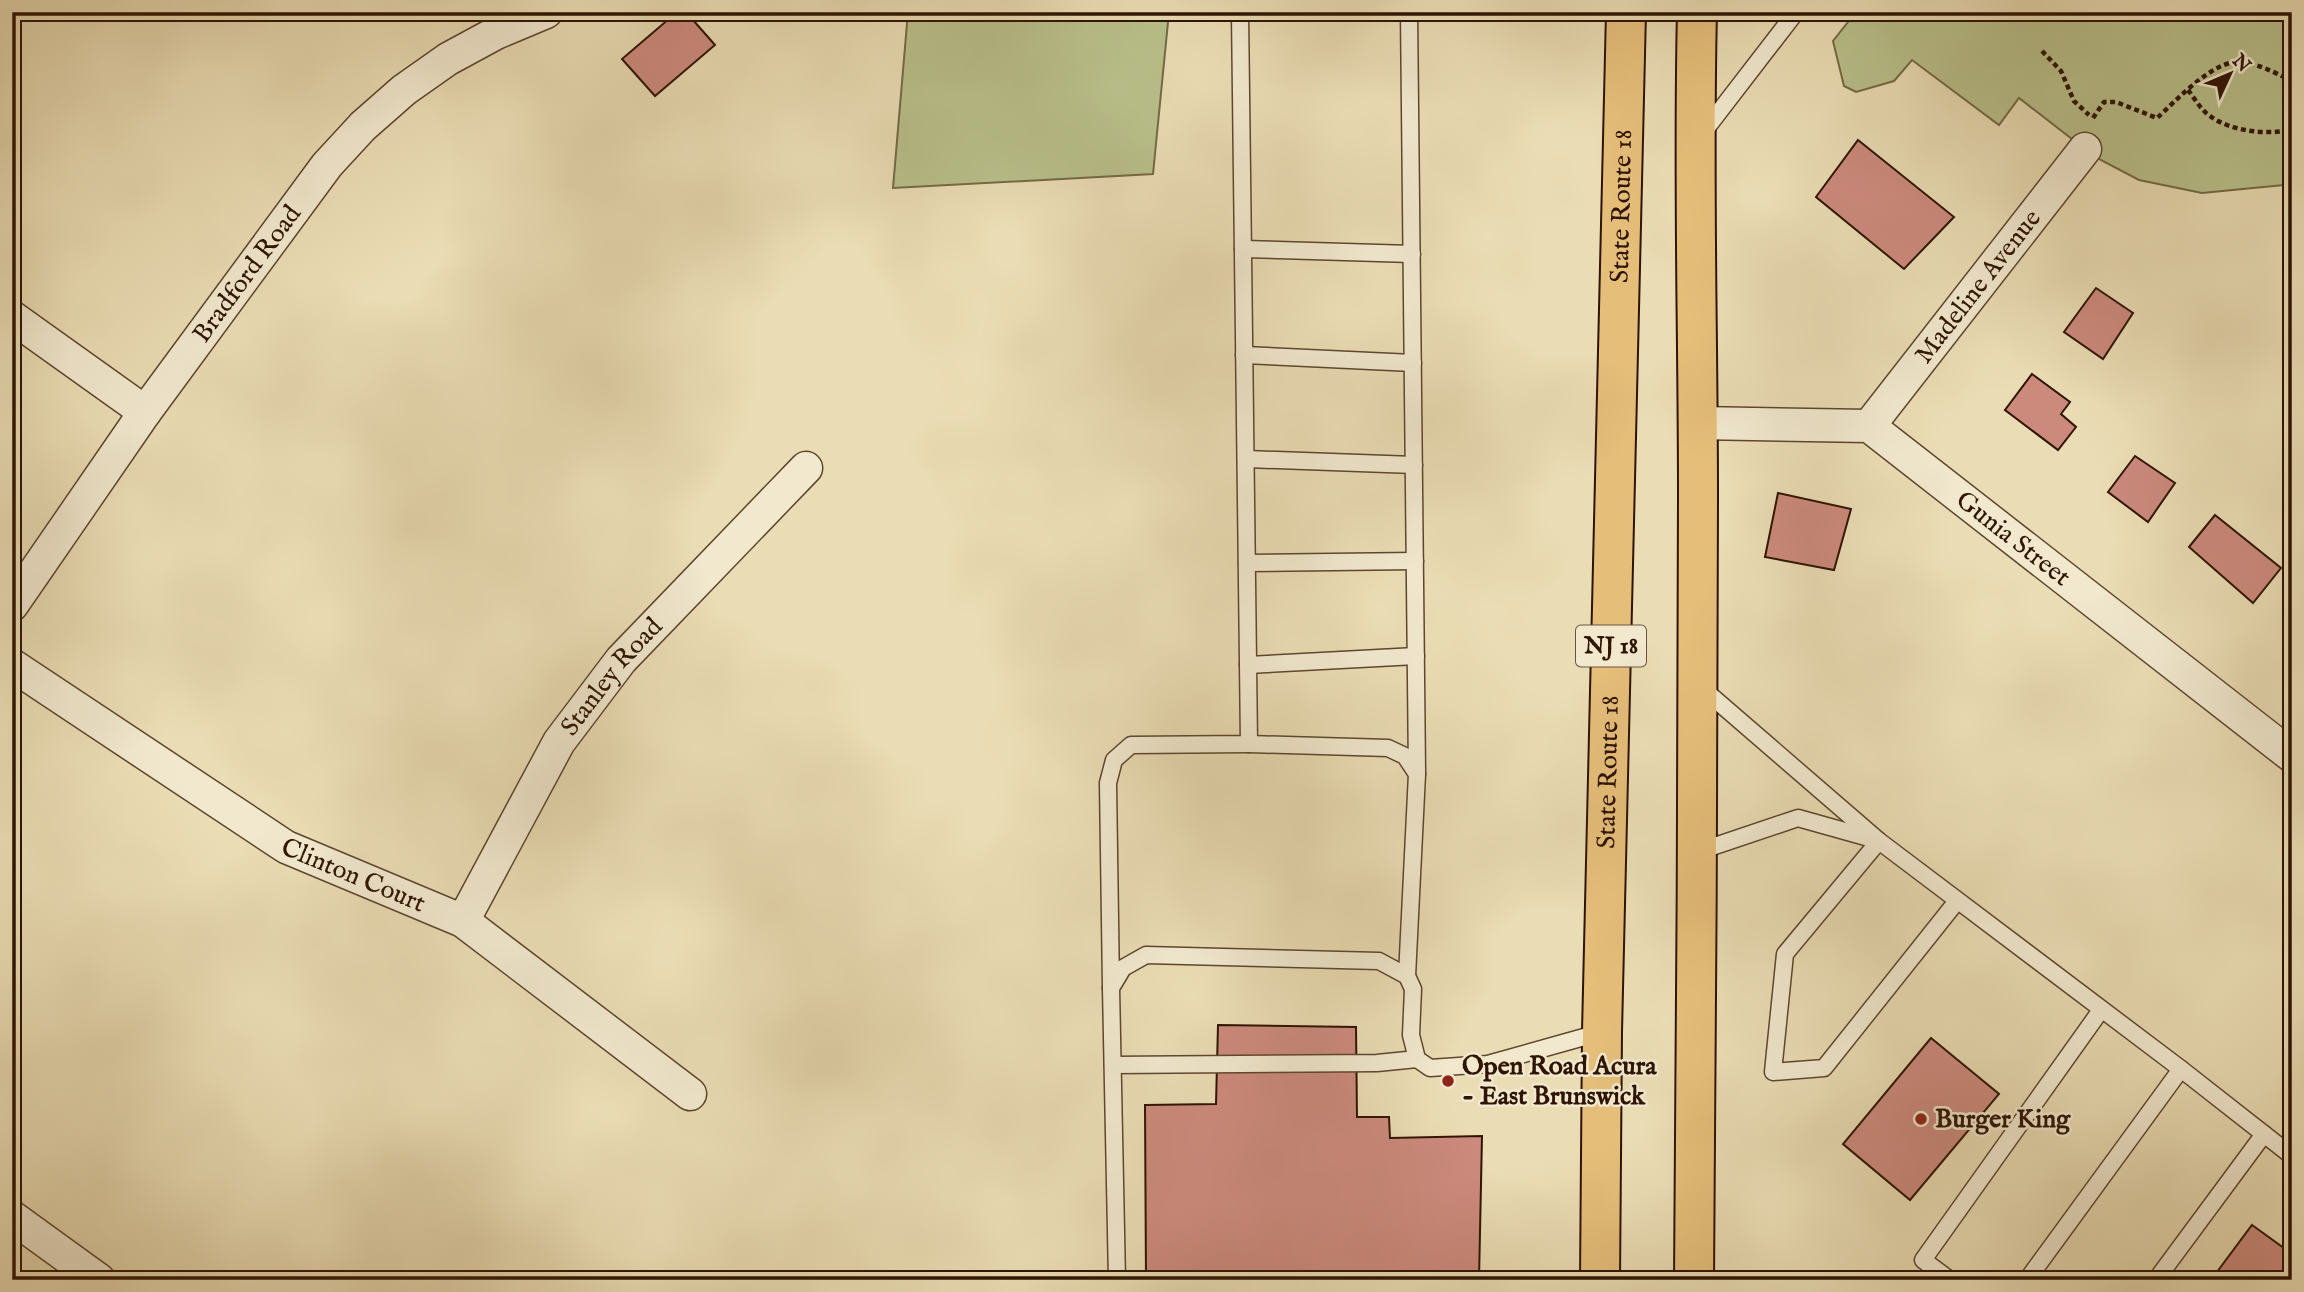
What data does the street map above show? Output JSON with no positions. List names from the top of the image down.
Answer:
{
  "streets": {
    "highway": ["State Route 18", "NJ 18"],
    "street": [
      "Bradford Road",
      "Madeline Avenue",
      "Gunia Street",
      "Stanley Road",
      "Clinton Court"
    ]
  },
  "crossings": [
    ["Madeline Avenue", "Gunia Street"],
    ["Stanley Road", "Clinton Court"]
  ],
  "places": ["Open Road Acura - East Brunswick", "Burger King"],
  "north": "top right"
}
